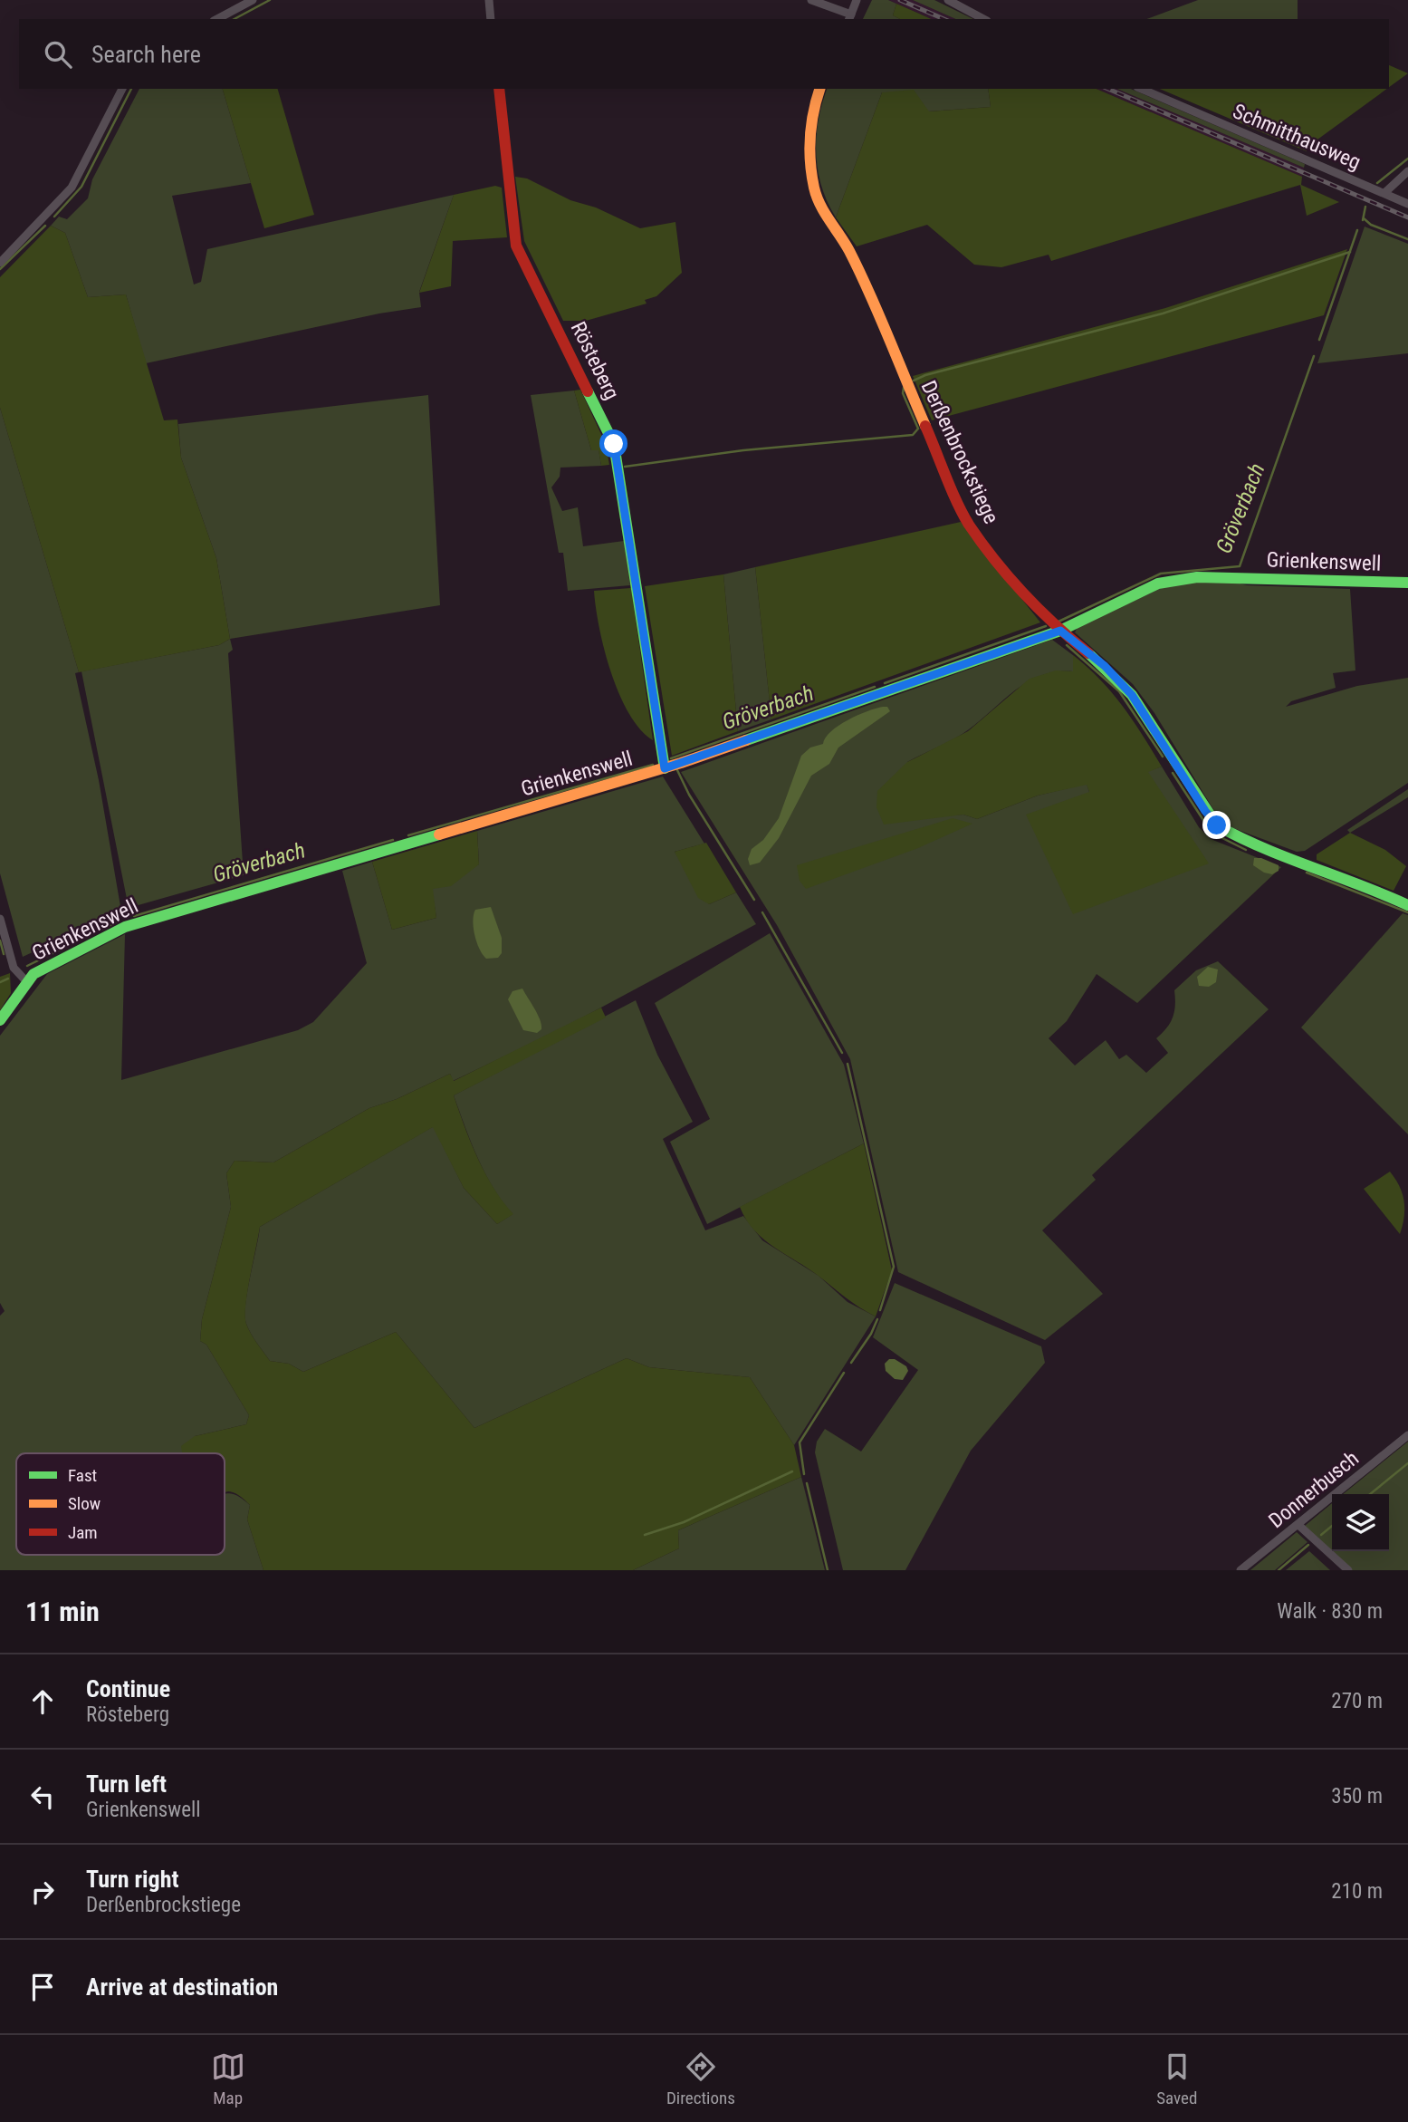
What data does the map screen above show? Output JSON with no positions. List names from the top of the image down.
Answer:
{
  "streets": {
    "street": [
      "Schmitthausweg",
      "Rösteberg",
      "Derßenbrockstiege",
      "Grienkenswell",
      "Donnerbusch"
    ]
  },
  "crossings": [
    ["Rösteberg", "Grienkenswell"],
    ["Derßenbrockstiege", "Grienkenswell"]
  ],
  "water": ["Gröverbach"],
  "legend": ["Fast", "Slow", "Jam"],
  "page": {
    "search": "Search here",
    "heading": ["11 min", "Walk · 830 m"],
    "list": [
      ["Continue", "Rösteberg", "270 m"],
      ["Turn left", "Grienkenswell", "350 m"],
      ["Turn right", "Derßenbrockstiege", "210 m"],
      "Arrive at destination"
    ],
    "nav": ["Map", "Directions", "Saved"]
  }
}
